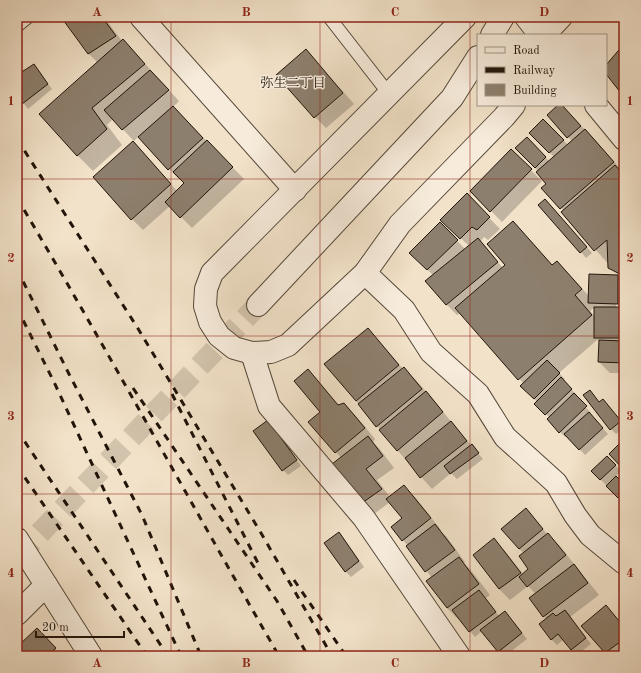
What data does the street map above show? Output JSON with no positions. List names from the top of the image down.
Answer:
{
  "districts": ["弥生二丁目"],
  "legend": ["Road", "Railway", "Building"],
  "scale_bar": "20 m",
  "grid": {
    "columns": [
      "A",
      "B",
      "C",
      "D"
    ],
    "rows": [
      "1",
      "2",
      "3",
      "4"
    ]
  }
}
